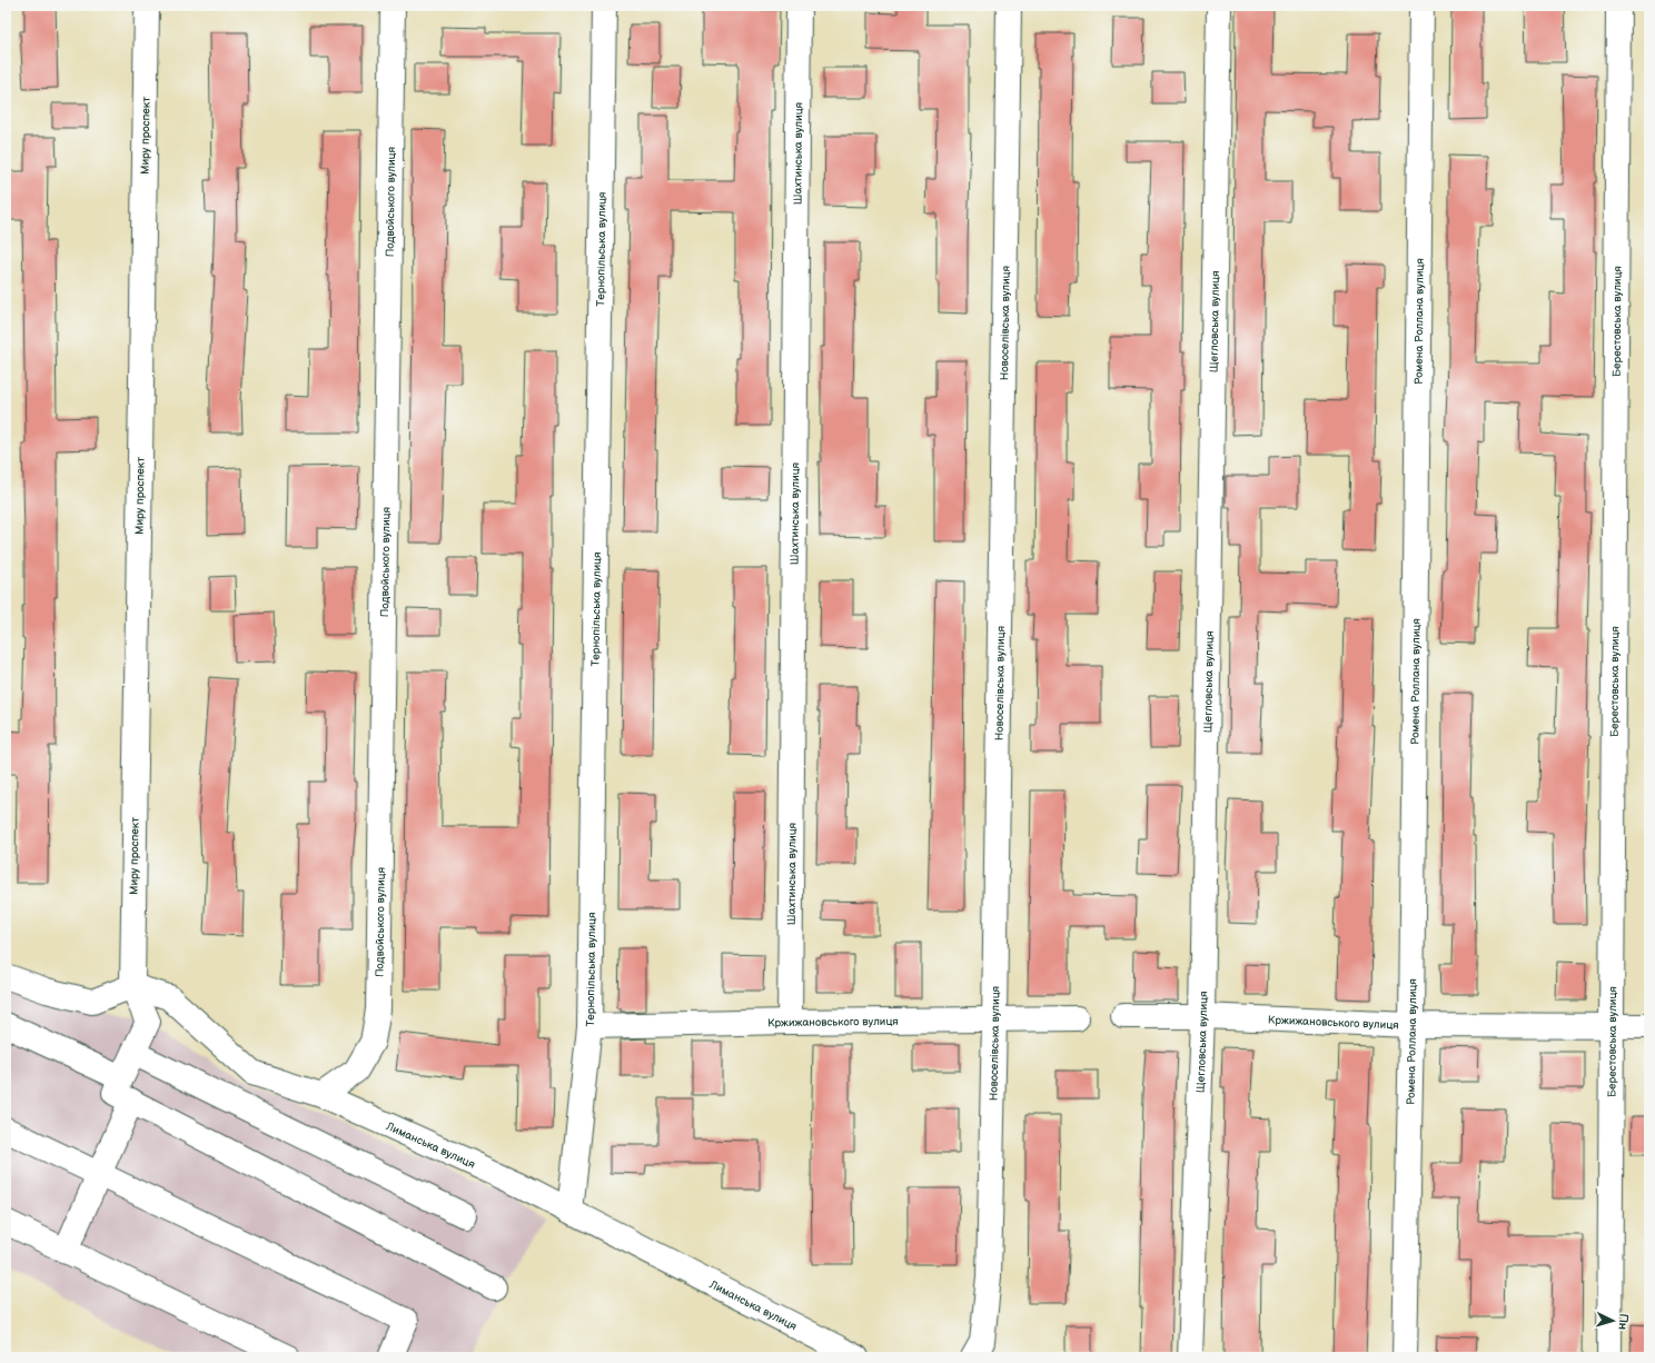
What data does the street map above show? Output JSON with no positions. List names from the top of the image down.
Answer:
{
  "streets": {
    "street": [
      "Миру проспект",
      "Шахтинська вулиця",
      "Подвойського вулиця",
      "Тернопільська вулиця",
      "Щегловська вулиця",
      "Ромена Роллана вулиця",
      "Берестовська вулиця",
      "Новоселівська вулиця",
      "Кржижановського вулиця",
      "Лиманська вулиця"
    ]
  },
  "crossings": [
    ["Миру проспект", "Лиманська вулиця"],
    ["Шахтинська вулиця", "Кржижановського вулиця"],
    ["Подвойського вулиця", "Лиманська вулиця"],
    ["Тернопільська вулиця", "Кржижановського вулиця"],
    ["Тернопільська вулиця", "Лиманська вулиця"],
    ["Щегловська вулиця", "Кржижановського вулиця"],
    ["Ромена Роллана вулиця", "Кржижановського вулиця"],
    ["Берестовська вулиця", "Кржижановського вулиця"],
    ["Новоселівська вулиця", "Кржижановського вулиця"]
  ],
  "north": "right"
}
